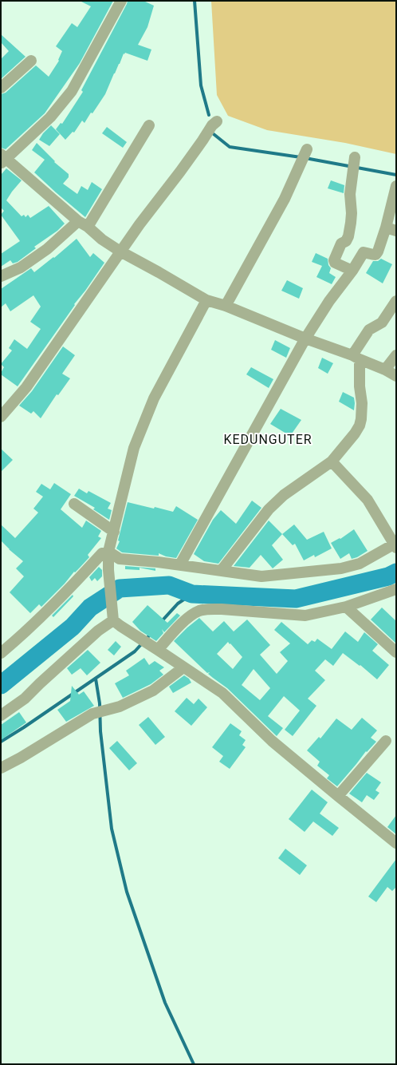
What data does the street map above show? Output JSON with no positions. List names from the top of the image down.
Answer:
{
  "districts": ["KEDUNGUTER"]
}
